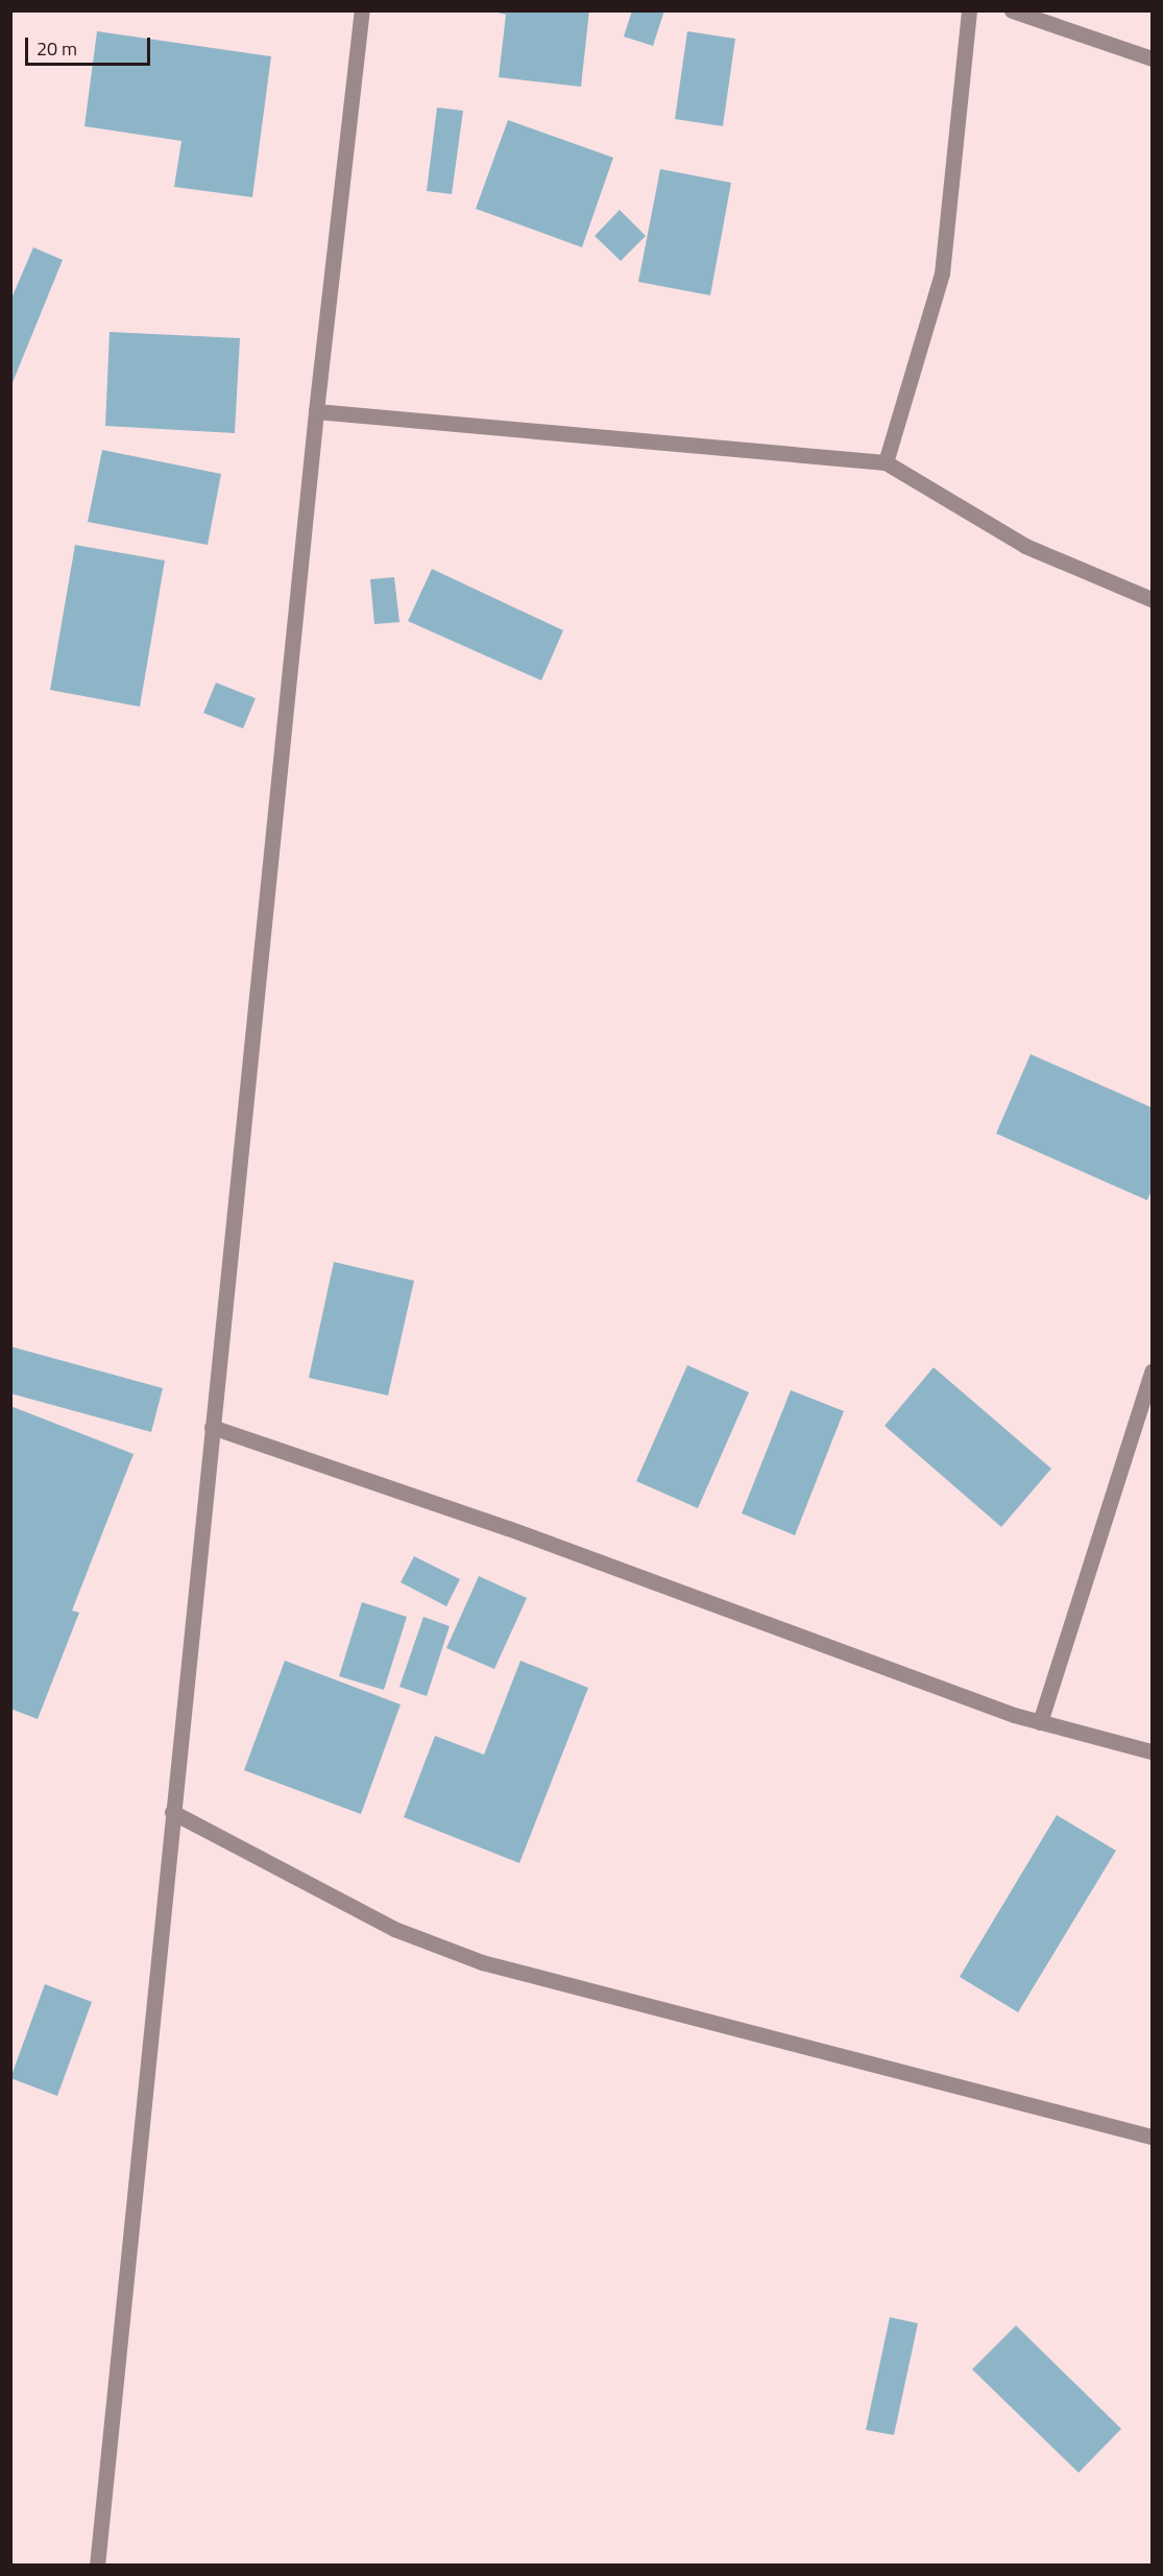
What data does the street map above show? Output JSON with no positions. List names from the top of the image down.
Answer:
{
  "scale_bar": "20 m"
}
